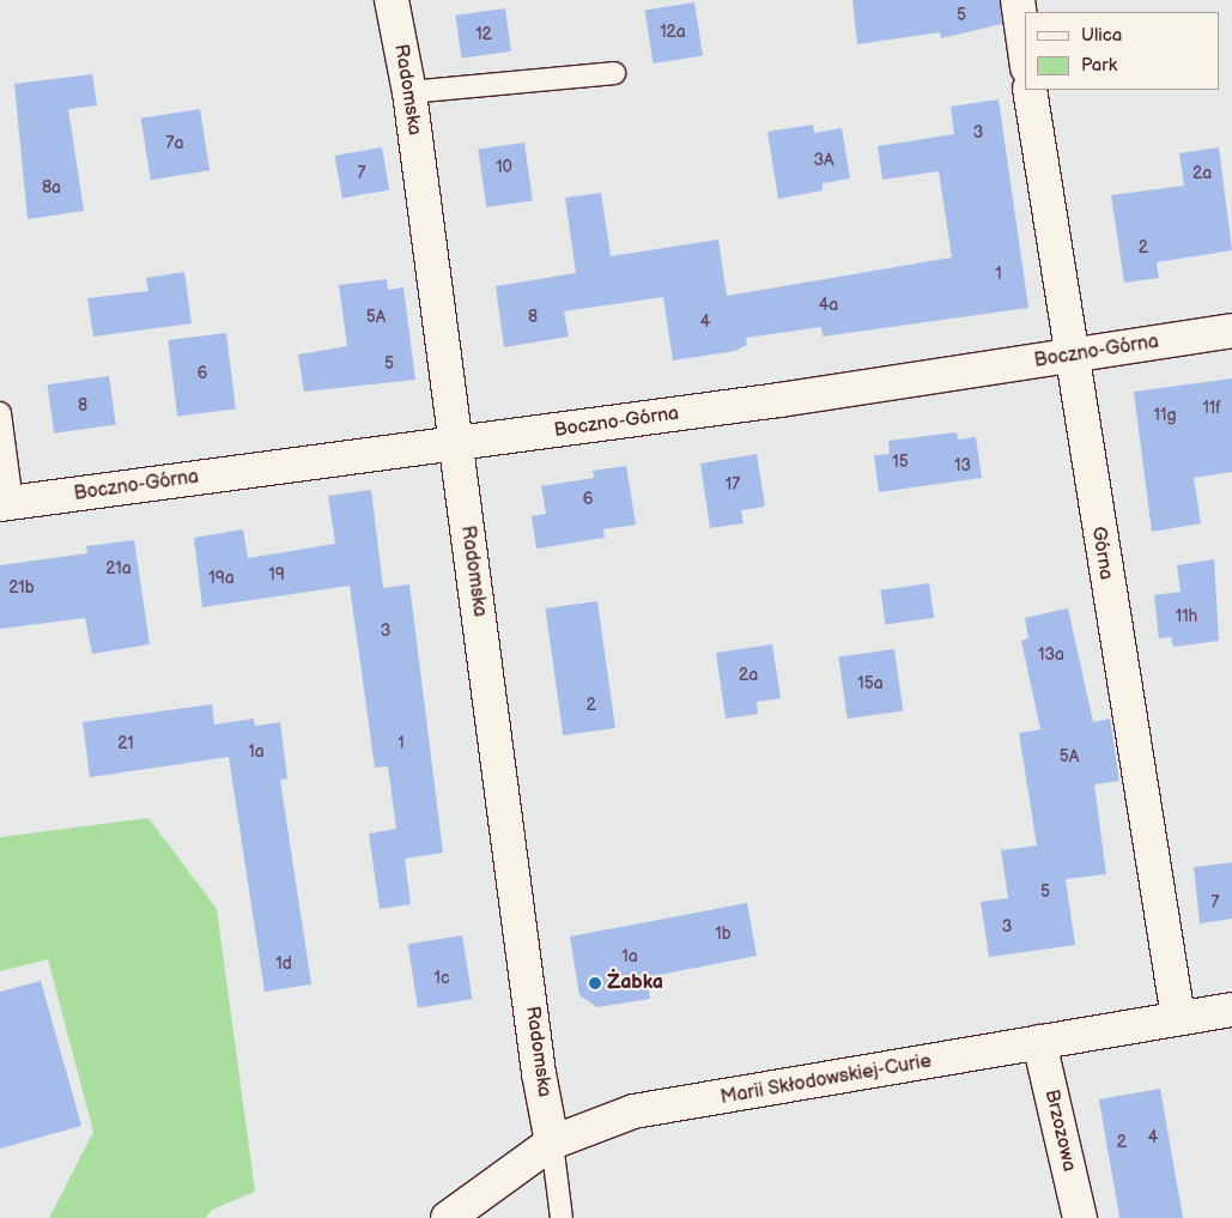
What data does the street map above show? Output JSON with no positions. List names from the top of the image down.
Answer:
{
  "streets": {
    "street": [
      "Radomska",
      "Boczno-Górna",
      "Górna",
      "Marii Skłodowskiej-Curie",
      "Brzozowa"
    ]
  },
  "crossings": [
    ["Radomska", "Boczno-Górna"],
    ["Radomska", "Marii Skłodowskiej-Curie"],
    ["Boczno-Górna", "Górna"],
    ["Górna", "Marii Skłodowskiej-Curie"],
    ["Marii Skłodowskiej-Curie", "Brzozowa"]
  ],
  "places": ["Żabka"],
  "house_numbers": [
    "5",
    "12a",
    "12",
    "3",
    "7a",
    "3A",
    "10",
    "7",
    "2a",
    "8a",
    "2",
    "1",
    "4a",
    "5A",
    "8",
    "4",
    "5",
    "6",
    "8",
    "11f",
    "11g",
    "15",
    "13",
    "17",
    "6",
    "21a",
    "19",
    "19a",
    "21b",
    "11h",
    "3",
    "13a",
    "2a",
    "15a",
    "2",
    "21",
    "1",
    "1a",
    "5A",
    "5",
    "7",
    "3",
    "1b",
    "1a",
    "1d",
    "1c",
    "4",
    "2"
  ],
  "legend": ["Ulica", "Park"]
}
